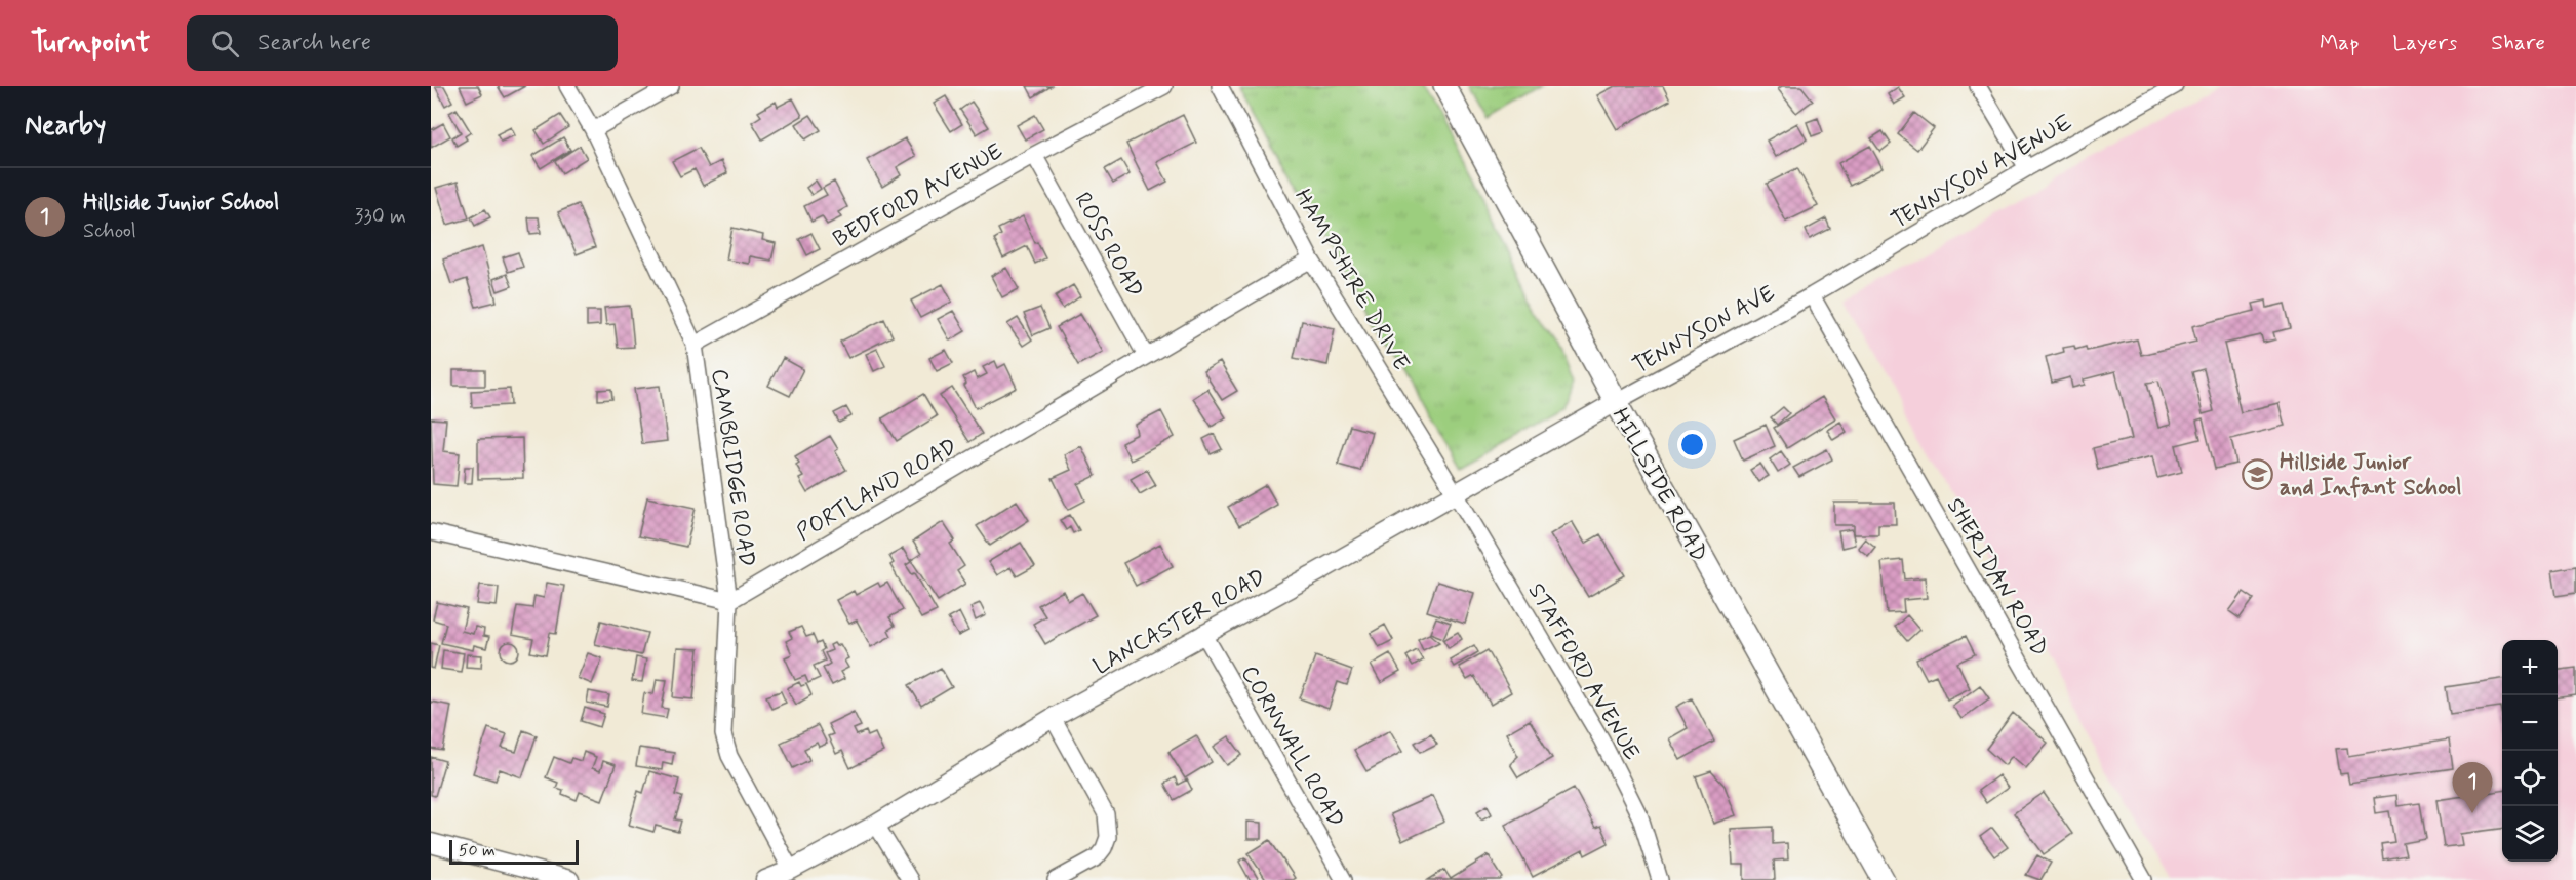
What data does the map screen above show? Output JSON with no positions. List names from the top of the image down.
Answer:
{
  "streets": {
    "main road": ["HILLSIDE ROAD"],
    "street": [
      "TENNYSON AVENUE",
      "BEDFORD AVENUE",
      "ROSS ROAD",
      "HAMPSHIRE DRIVE",
      "TENNYSON AVE",
      "CAMBRIDGE ROAD",
      "PORTLAND ROAD",
      "SHERIDAN ROAD",
      "LANCASTER ROAD",
      "STAFFORD AVENUE",
      "CORNWALL ROAD"
    ]
  },
  "crossings": [
    ["TENNYSON AVENUE", "TENNYSON AVE"],
    ["TENNYSON AVENUE", "SHERIDAN ROAD"],
    ["BEDFORD AVENUE", "ROSS ROAD"],
    ["BEDFORD AVENUE", "CAMBRIDGE ROAD"],
    ["ROSS ROAD", "PORTLAND ROAD"],
    ["HAMPSHIRE DRIVE", "PORTLAND ROAD"],
    ["HAMPSHIRE DRIVE", "LANCASTER ROAD"],
    ["HAMPSHIRE DRIVE", "STAFFORD AVENUE"],
    ["TENNYSON AVE", "HILLSIDE ROAD"],
    ["TENNYSON AVE", "SHERIDAN ROAD"],
    ["TENNYSON AVE", "LANCASTER ROAD"],
    ["CAMBRIDGE ROAD", "PORTLAND ROAD"],
    ["CAMBRIDGE ROAD", "LANCASTER ROAD"],
    ["HILLSIDE ROAD", "LANCASTER ROAD"],
    ["LANCASTER ROAD", "STAFFORD AVENUE"],
    ["LANCASTER ROAD", "CORNWALL ROAD"]
  ],
  "places": {
    "school or university": ["Hillside Junior and Infant School"]
  },
  "scale_bar": "50 m",
  "page": {
    "header": "Turnpoint",
    "search": "Search here",
    "nav": ["Map", "Layers", "Share"],
    "heading": "Nearby",
    "list": [
      {
        "mark": "1",
        "name": "Hillside Junior School",
        "note": "School",
        "value": "330 m"
      }
    ],
    "map_buttons": ["+", "−"],
    "pins": "1",
    "scale": "50 m"
  }
}
